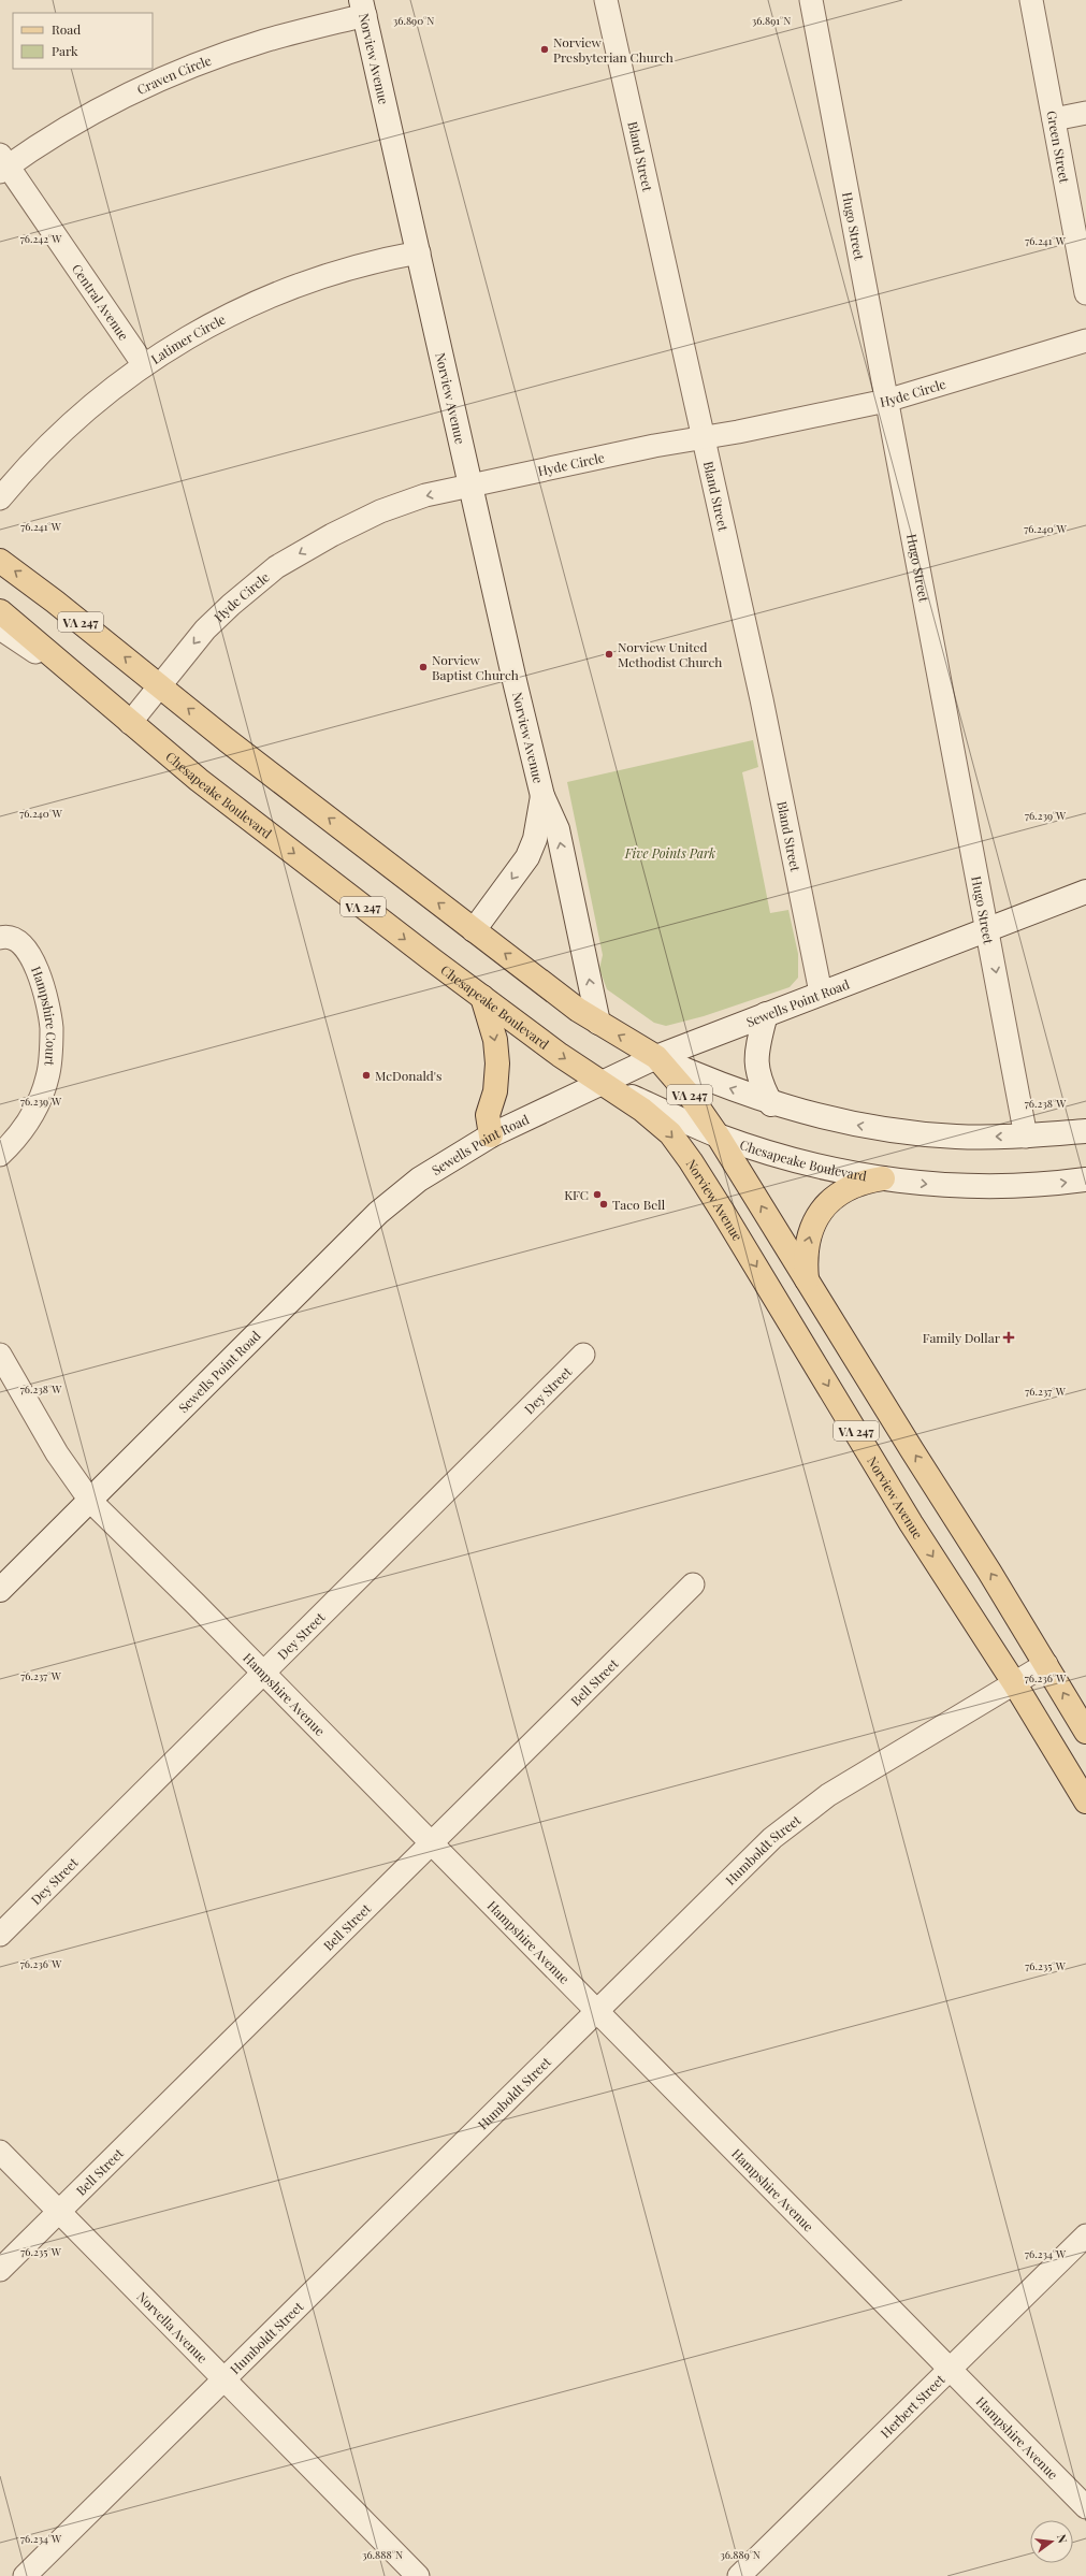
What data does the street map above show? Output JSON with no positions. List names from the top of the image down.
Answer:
{
  "streets": {
    "main road": [
      "Norview Avenue",
      "VA 247",
      "Chesapeake Boulevard",
      "Sewells Point Road"
    ],
    "street": [
      "Craven Circle",
      "Green Street",
      "Bland Street",
      "Hugo Street",
      "Central Avenue",
      "Latimer Circle",
      "Hyde Circle",
      "Hampshire Court",
      "Dey Street",
      "Bell Street",
      "Hampshire Avenue",
      "Humboldt Street",
      "Norvella Avenue",
      "Herbert Street"
    ]
  },
  "crossings": [
    ["Norview Avenue", "Craven Circle"],
    ["Norview Avenue", "Latimer Circle"],
    ["Norview Avenue", "Hyde Circle"],
    ["Norview Avenue", "VA 247"],
    ["Norview Avenue", "Chesapeake Boulevard"],
    ["Norview Avenue", "Sewells Point Road"],
    ["Norview Avenue", "Humboldt Street"],
    ["Craven Circle", "Central Avenue"],
    ["Bland Street", "Hyde Circle"],
    ["Bland Street", "Sewells Point Road"],
    ["Hugo Street", "Hyde Circle"],
    ["Hugo Street", "Sewells Point Road"],
    ["Central Avenue", "Latimer Circle"],
    ["Hyde Circle", "VA 247"],
    ["Hyde Circle", "Chesapeake Boulevard"],
    ["VA 247", "Chesapeake Boulevard"],
    ["VA 247", "Sewells Point Road"],
    ["VA 247", "Humboldt Street"],
    ["Chesapeake Boulevard", "Sewells Point Road"],
    ["Sewells Point Road", "Hampshire Avenue"],
    ["Dey Street", "Hampshire Avenue"],
    ["Bell Street", "Hampshire Avenue"],
    ["Bell Street", "Norvella Avenue"],
    ["Hampshire Avenue", "Humboldt Street"],
    ["Hampshire Avenue", "Herbert Street"],
    ["Humboldt Street", "Norvella Avenue"]
  ],
  "parks": ["Five Points Park"],
  "places": {
    "other": [
      "Norview Presbyterian Church",
      "Norview United Methodist Church",
      "Norview Baptist Church",
      "McDonald's",
      "KFC",
      "Taco Bell"
    ],
    "health": ["Family Dollar"]
  },
  "legend": ["Road", "Park"],
  "north": "right",
  "coordinates": [
    "36.890°N",
    "36.891°N",
    "76.242°W",
    "76.241°W",
    "76.240°W",
    "76.239°W",
    "76.238°W",
    "76.237°W",
    "76.236°W",
    "76.235°W",
    "76.234°W",
    "36.888°N",
    "36.889°N"
  ]
}
